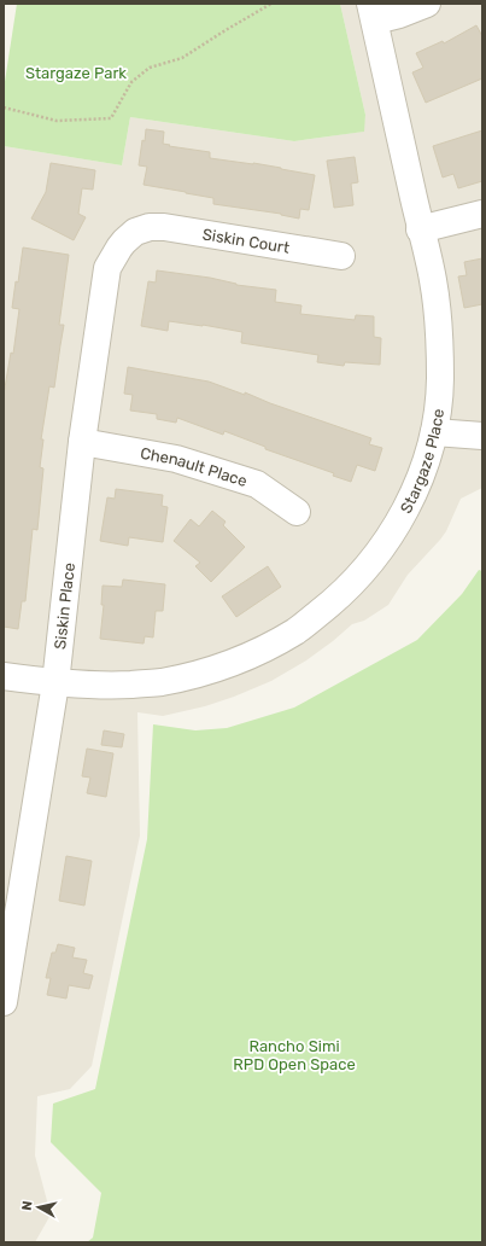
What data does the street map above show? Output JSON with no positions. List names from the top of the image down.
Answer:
{
  "streets": {
    "street": [
      "Siskin Court",
      "Stargaze Place",
      "Chenault Place",
      "Siskin Place"
    ]
  },
  "crossings": [
    ["Siskin Court", "Siskin Place"],
    ["Stargaze Place", "Siskin Place"],
    ["Chenault Place", "Siskin Place"]
  ],
  "parks": ["Stargaze Park", "Rancho Simi RPD Open Space"],
  "north": "left"
}
